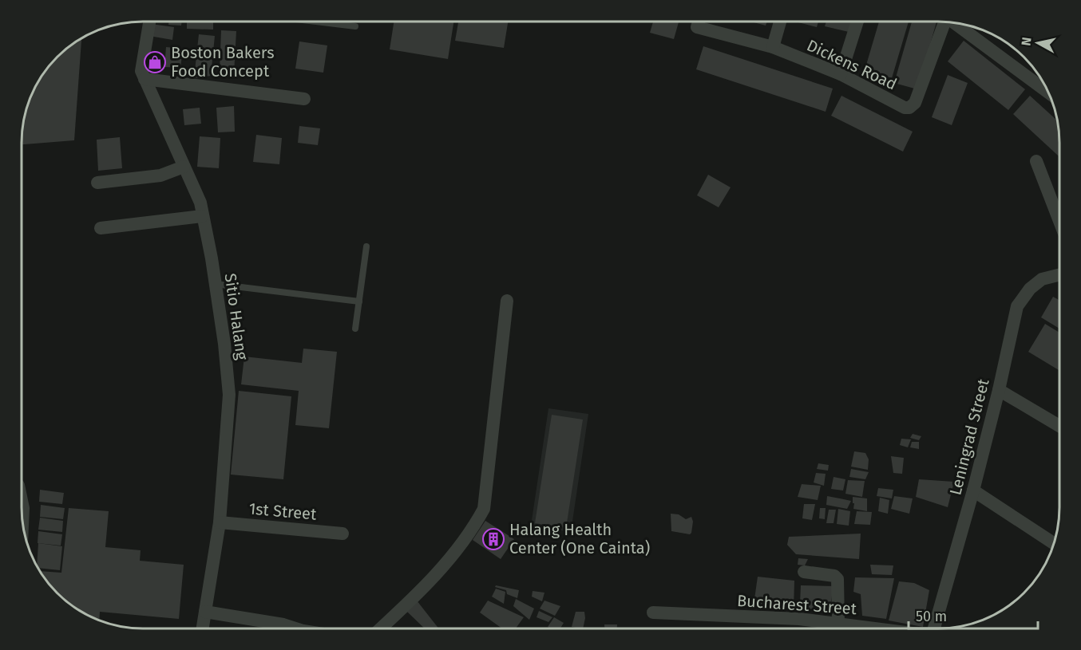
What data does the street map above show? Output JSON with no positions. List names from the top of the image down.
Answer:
{
  "streets": {
    "street": [
      "Dickens Road",
      "Sitio Halang",
      "Leningrad Street",
      "1st Street",
      "Bucharest Street"
    ]
  },
  "crossings": [
    ["Sitio Halang", "1st Street"]
  ],
  "places": {
    "shop": ["Boston Bakers Food Concept"],
    "building": ["Halang Health Center (One Cainta)"]
  },
  "scale_bar": "50 m",
  "north": "left"
}
